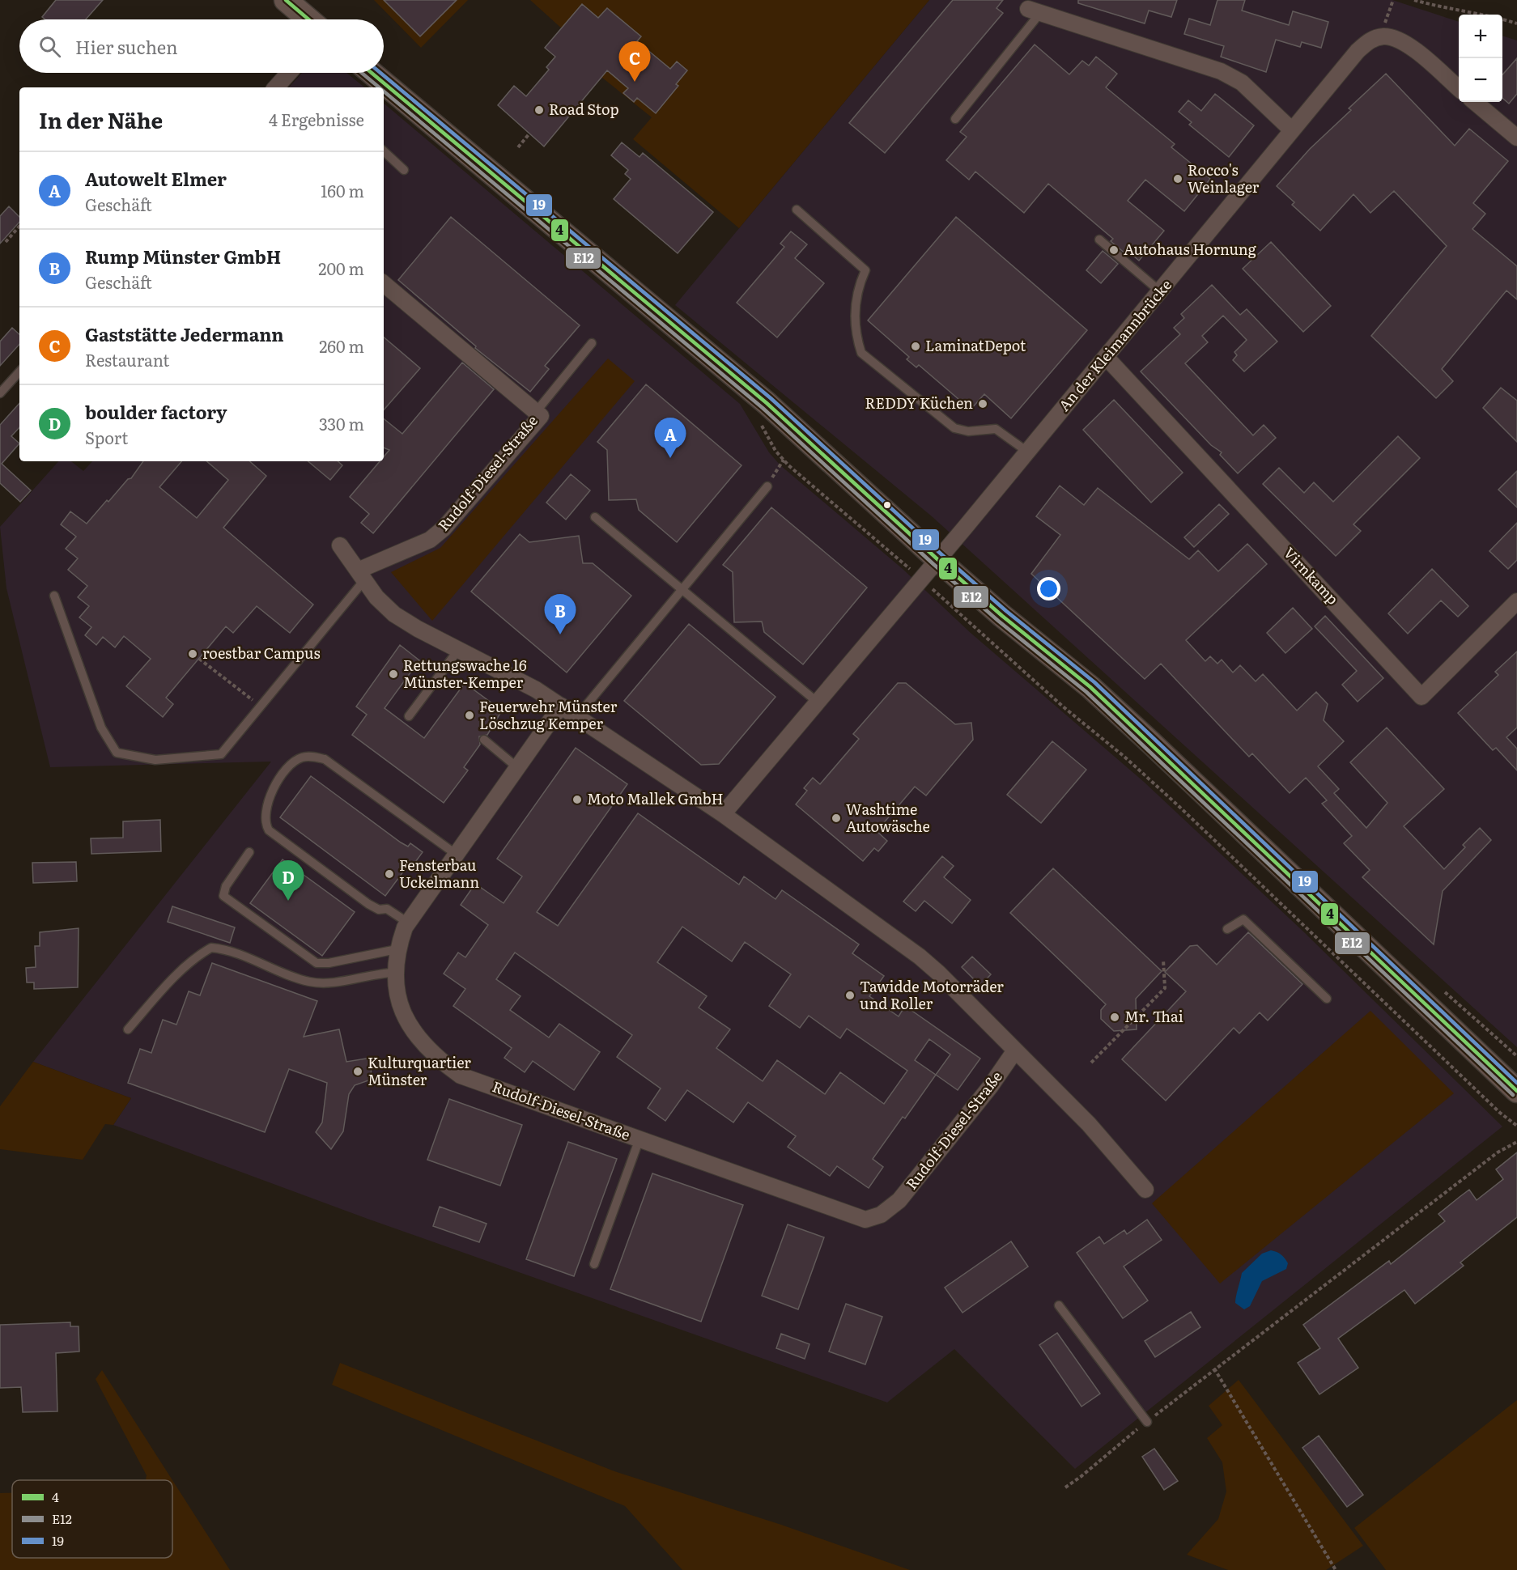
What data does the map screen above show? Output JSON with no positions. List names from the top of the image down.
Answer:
{
  "streets": {
    "street": ["An der Kleimannbrücke", "Rudolf-Diesel-Straße", "Virnkamp"]
  },
  "crossings": [
    ["An der Kleimannbrücke", "Virnkamp"]
  ],
  "places": [
    "Road Stop",
    "Rocco's Weinlager",
    "Autohaus Hornung",
    "LaminatDepot",
    "REDDY Küchen",
    "roestbar Campus",
    "Rettungswache 16 Münster-Kemper",
    "Feuerwehr Münster Löschzug Kemper",
    "Moto Mallek GmbH",
    "Washtime Autowäsche",
    "Fensterbau Uckelmann",
    "Tawidde Motorräder und Roller",
    "Mr. Thai",
    "Kulturquartier Münster"
  ],
  "lines": ["transit line 4", "transit line E12", "transit line 19"],
  "legend": ["4", "E12", "19"],
  "page": {
    "map_buttons": ["+", "−"],
    "search": "Hier suchen",
    "pins": [
      "C",
      "A",
      "B",
      "D"
    ],
    "heading": ["In der Nähe", "4 Ergebnisse"],
    "list": [
      {
        "mark": "A",
        "name": "Autowelt Elmer",
        "note": "Geschäft",
        "value": "160 m"
      },
      {
        "mark": "B",
        "name": "Rump Münster GmbH",
        "note": "Geschäft",
        "value": "200 m"
      },
      {
        "mark": "C",
        "name": "Gaststätte Jedermann",
        "note": "Restaurant",
        "value": "260 m"
      },
      {
        "mark": "D",
        "name": "boulder factory",
        "note": "Sport",
        "value": "330 m"
      }
    ]
  }
}
